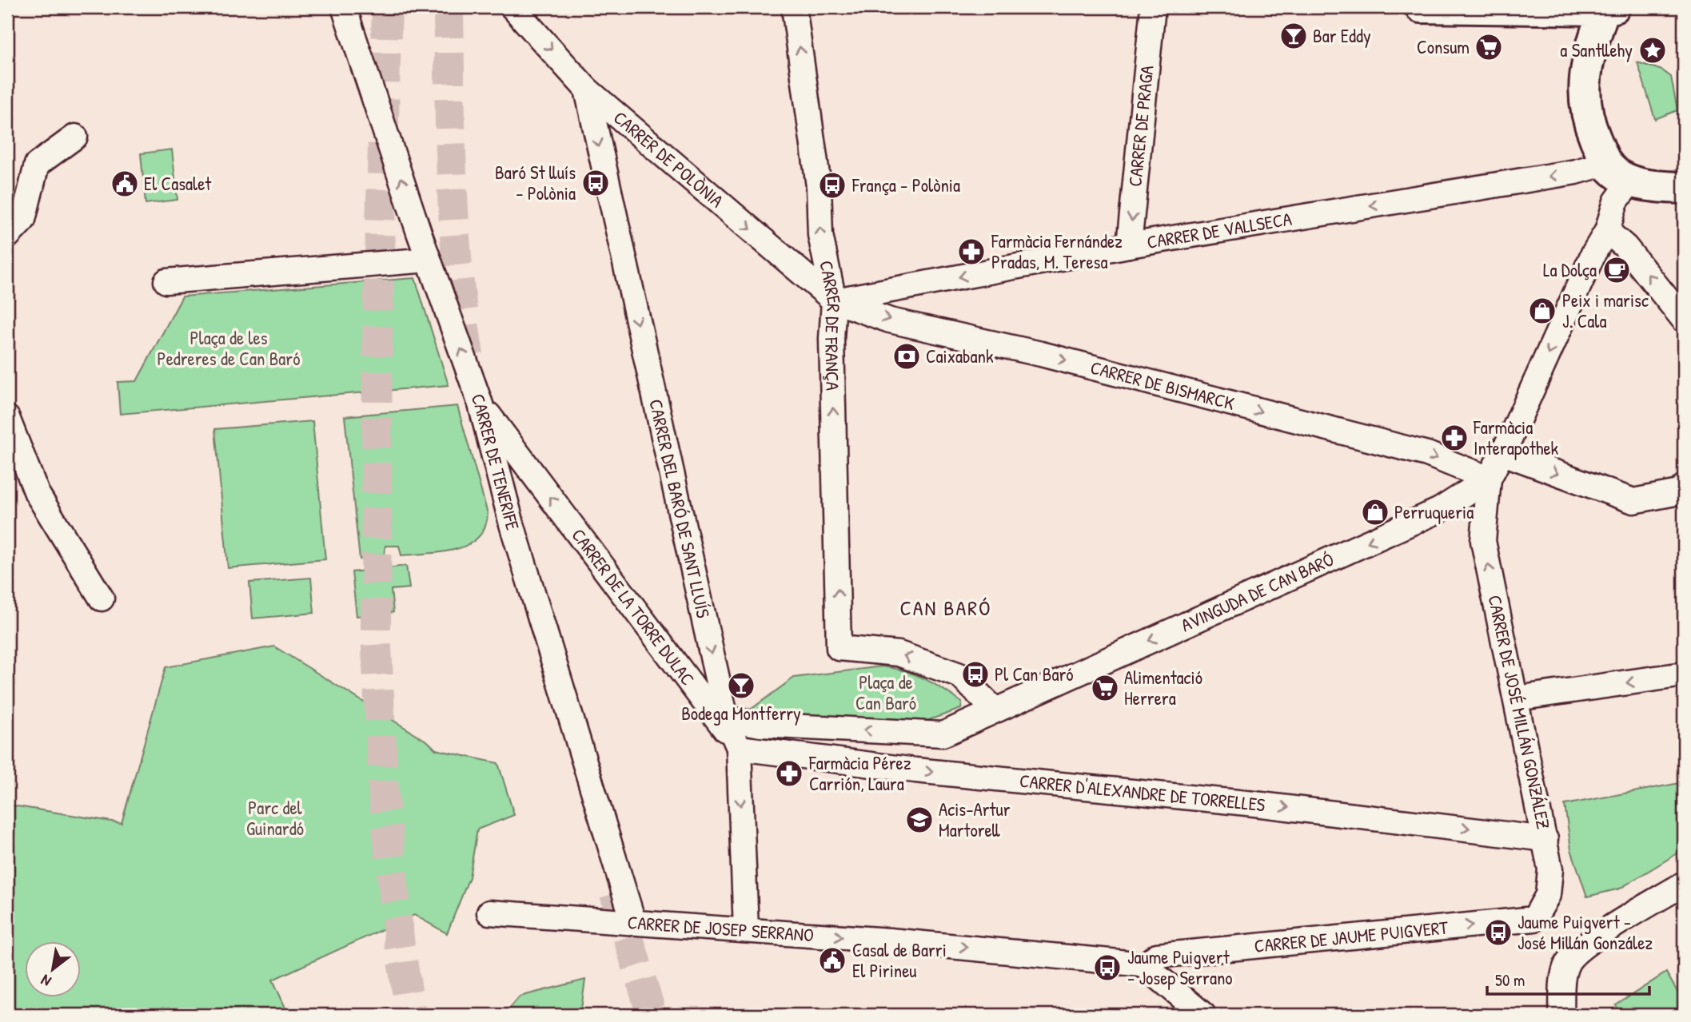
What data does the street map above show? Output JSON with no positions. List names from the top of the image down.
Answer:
{
  "streets": {
    "street": [
      "CARRER DE PRAGA",
      "CARRER DE POLÒNIA",
      "CARRER DE VALLSECA",
      "CARRER DE FRANÇA",
      "CARRER DE BISMARCK",
      "CARRER DE TENERIFE",
      "CARRER DEL BARÓ DE SANT LLUÍS",
      "AVINGUDA DE CAN BARÓ",
      "CARRER DE LA TORRE DULAC",
      "CARRER DE JOSÉ MILLÁN GONZÁLEZ",
      "CARRER D'ALEXANDRE DE TORRELLES",
      "CARRER DE JOSEP SERRANO",
      "CARRER DE JAUME PUIGVERT"
    ]
  },
  "crossings": [
    ["CARRER DE PRAGA", "CARRER DE VALLSECA"],
    ["CARRER DE POLÒNIA", "CARRER DE VALLSECA"],
    ["CARRER DE POLÒNIA", "CARRER DE FRANÇA"],
    ["CARRER DE POLÒNIA", "CARRER DE BISMARCK"],
    ["CARRER DE POLÒNIA", "CARRER DEL BARÓ DE SANT LLUÍS"],
    ["CARRER DE VALLSECA", "CARRER DE FRANÇA"],
    ["CARRER DE VALLSECA", "CARRER DE BISMARCK"],
    ["CARRER DE FRANÇA", "CARRER DE BISMARCK"],
    ["CARRER DE FRANÇA", "AVINGUDA DE CAN BARÓ"],
    ["CARRER DE BISMARCK", "AVINGUDA DE CAN BARÓ"],
    ["CARRER DE BISMARCK", "CARRER DE JOSÉ MILLÁN GONZÁLEZ"],
    ["CARRER DE TENERIFE", "CARRER DE LA TORRE DULAC"],
    ["CARRER DE TENERIFE", "CARRER DE JOSEP SERRANO"],
    ["CARRER DEL BARÓ DE SANT LLUÍS", "CARRER DE LA TORRE DULAC"],
    ["CARRER DEL BARÓ DE SANT LLUÍS", "CARRER D'ALEXANDRE DE TORRELLES"],
    ["CARRER DEL BARÓ DE SANT LLUÍS", "CARRER DE JOSEP SERRANO"],
    ["AVINGUDA DE CAN BARÓ", "CARRER DE JOSÉ MILLÁN GONZÁLEZ"],
    ["CARRER DE LA TORRE DULAC", "CARRER D'ALEXANDRE DE TORRELLES"],
    ["CARRER DE JOSÉ MILLÁN GONZÁLEZ", "CARRER D'ALEXANDRE DE TORRELLES"],
    ["CARRER DE JOSÉ MILLÁN GONZÁLEZ", "CARRER DE JAUME PUIGVERT"],
    ["CARRER DE JOSEP SERRANO", "CARRER DE JAUME PUIGVERT"]
  ],
  "one_way": [
    "CARRER DE PRAGA",
    "CARRER DE POLÒNIA",
    "CARRER DE VALLSECA",
    "CARRER DE FRANÇA",
    "CARRER DE BISMARCK",
    "CARRER DE TENERIFE",
    "CARRER DEL BARÓ DE SANT LLUÍS",
    "AVINGUDA DE CAN BARÓ",
    "CARRER DE LA TORRE DULAC",
    "CARRER DE JOSÉ MILLÁN GONZÁLEZ",
    "CARRER DE JAUME PUIGVERT"
  ],
  "districts": ["CAN BARÓ"],
  "parks": ["Plaça de les Pedreres de Can Baró", "Plaça de Can Baró", "Parc del Guinardó"],
  "places": {
    "bar": ["Bar Eddy", "Bodega Montferry"],
    "supermarket": ["Consum", "Alimentació Herrera"],
    "place": ["a Santllehy"],
    "bus stop": [
      "Baró St lluís - Polònia",
      "França - Polònia",
      "Pl Can Baró",
      "Jaume Puigvert - José Millán González",
      "Jaume Puigvert - Josep Serrano"
    ],
    "public building": ["El Casalet", "Casal de Barri El Pirineu"],
    "pharmacy": ["Farmàcia Fernández Pradas, M. Teresa", "Farmàcia Interapothek", "Farmàcia Pérez Carrión, Laura"],
    "cafe": ["La Dolça"],
    "shop": ["Peix i marisc J. Cala", "Perruqueria"],
    "bank": ["Caixabank"],
    "school or university": ["Acis-Artur Martorell"]
  },
  "scale_bar": "50 m",
  "north": "bottom left"
}
